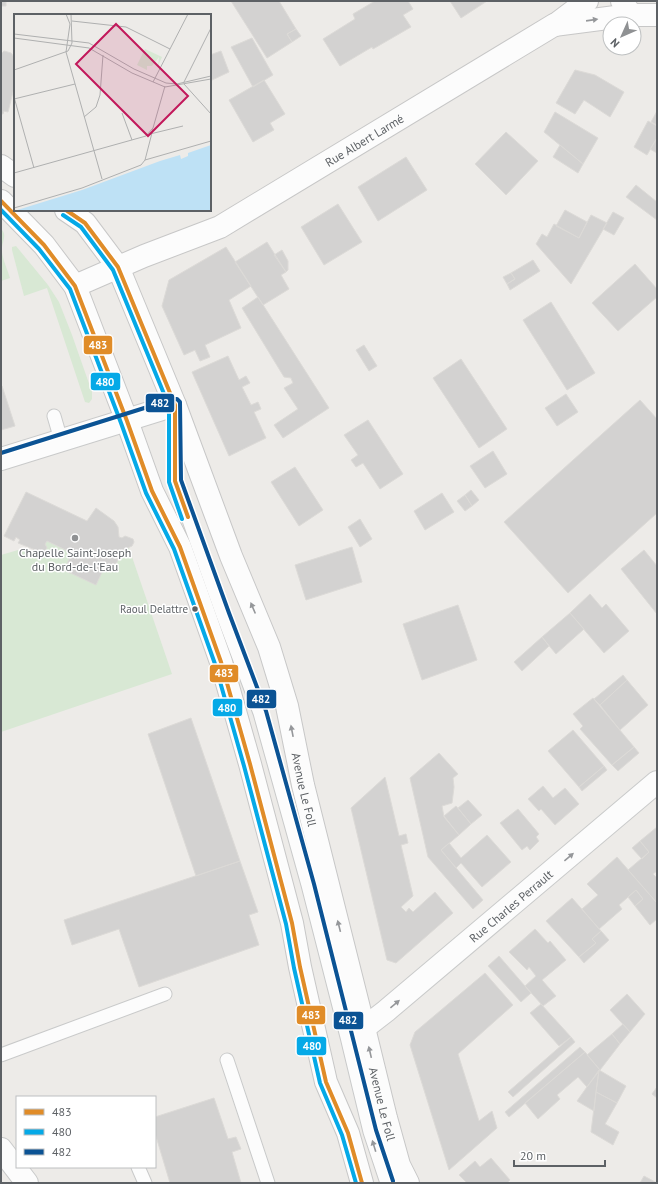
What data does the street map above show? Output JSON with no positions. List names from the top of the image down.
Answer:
{
  "streets": {
    "main road": ["Rue Albert Larmé", "Avenue Le Foll", "Rue Charles Perrault"]
  },
  "crossings": [
    ["Rue Albert Larmé", "Avenue Le Foll"],
    ["Avenue Le Foll", "Rue Charles Perrault"]
  ],
  "one_way": ["Rue Charles Perrault"],
  "places": ["Chapelle Saint-Joseph du Bord-de-l'Eau", "Raoul Delattre"],
  "lines": ["transit line 483", "transit line 480", "transit line 482"],
  "legend": ["483", "480", "482"],
  "scale_bar": "20 m",
  "north": "bottom left"
}
